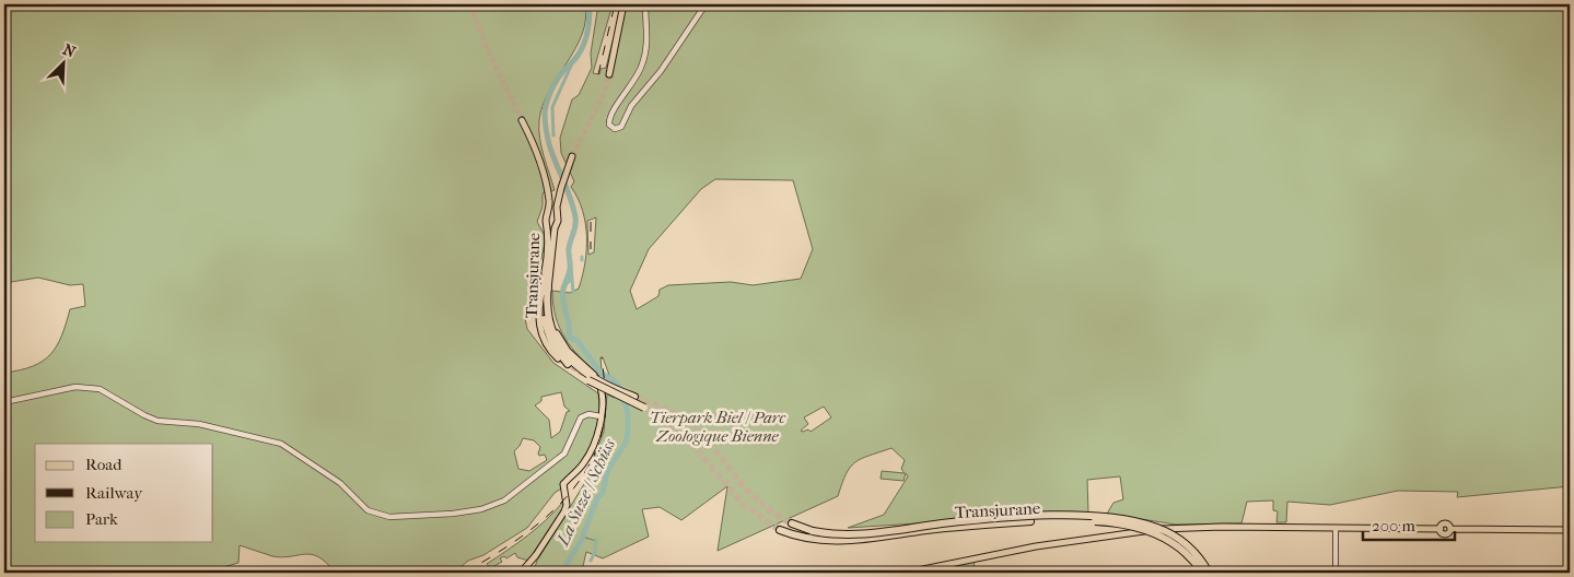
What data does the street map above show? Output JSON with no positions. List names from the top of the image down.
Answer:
{
  "streets": {
    "highway": ["Transjurane"]
  },
  "water": ["La Suze / Schüss"],
  "parks": ["Tierpark Biel / Parc Zoologique Bienne"],
  "legend": ["Road", "Railway", "Park"],
  "scale_bar": "200 m",
  "north": "top right"
}
